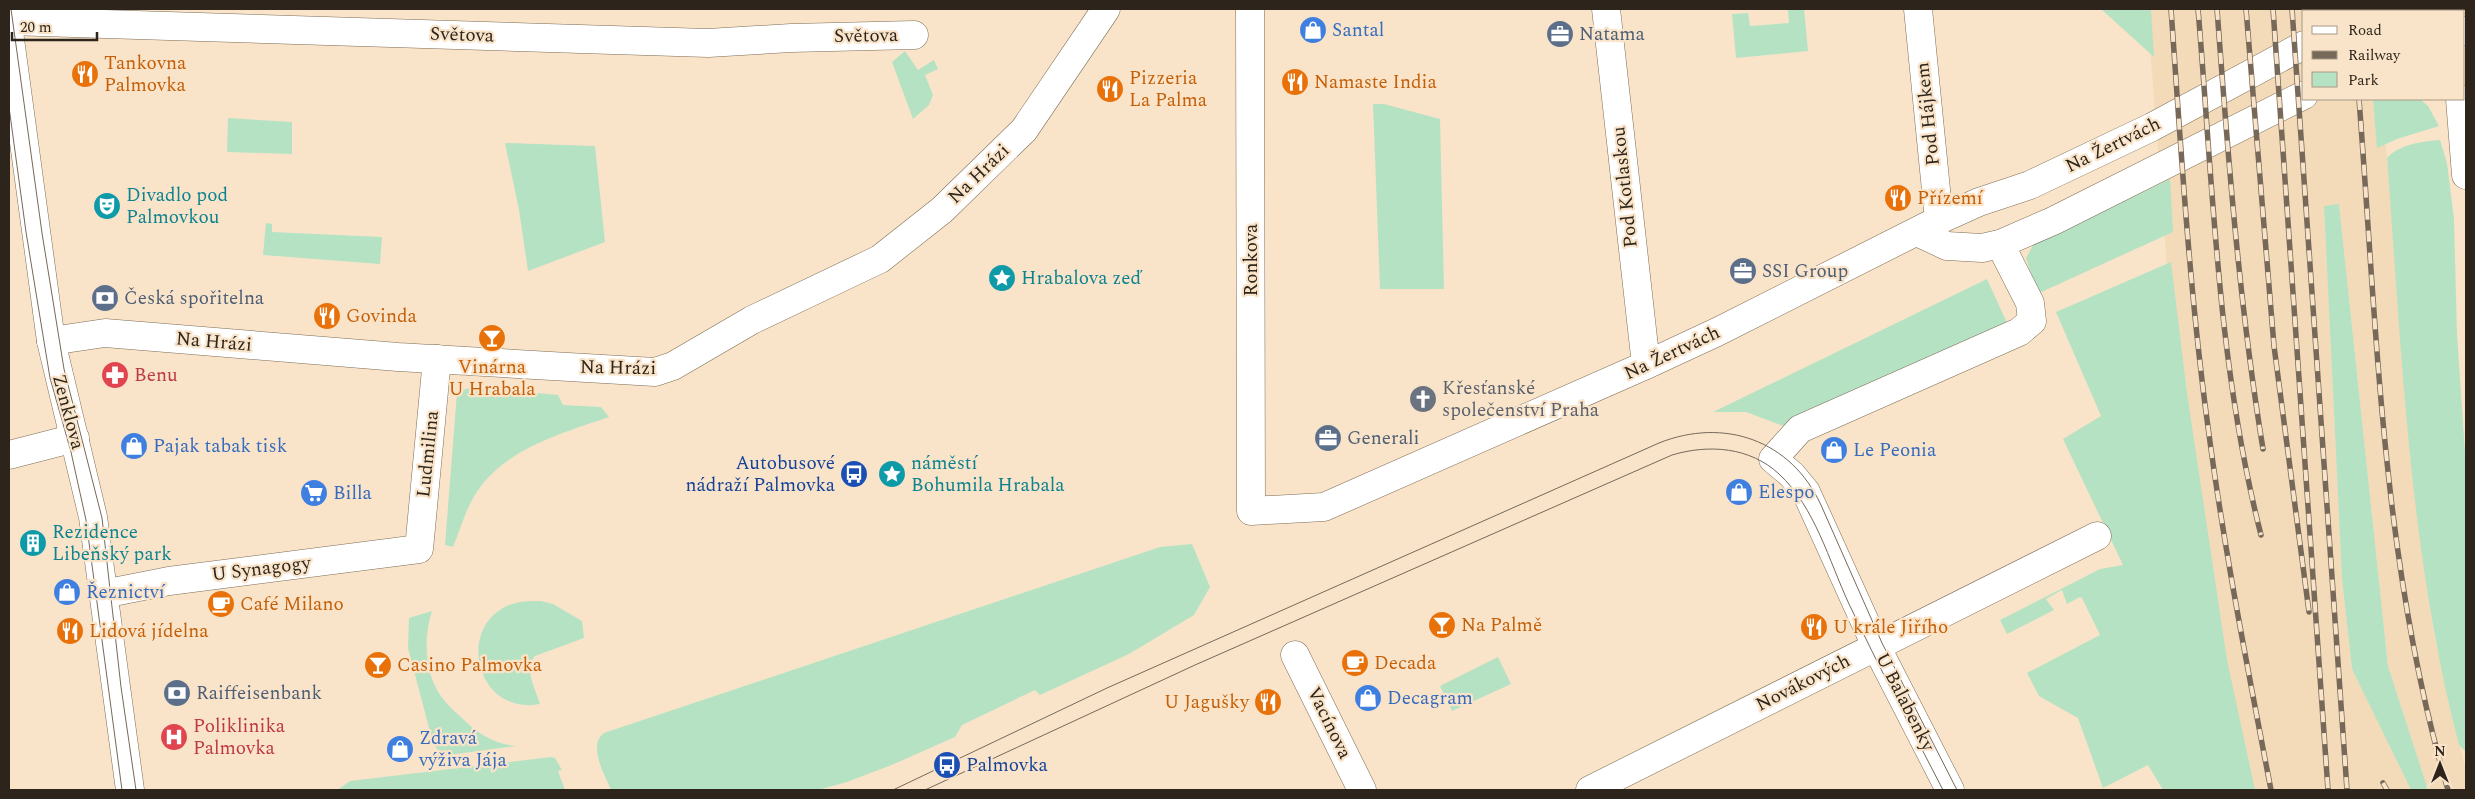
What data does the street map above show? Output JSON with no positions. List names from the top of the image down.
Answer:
{
  "streets": {
    "street": [
      "Světova",
      "Pod Hájkem",
      "Na Žertvách",
      "Na Hrázi",
      "Pod Kotlaskou",
      "Ronkova",
      "Zenklova",
      "Ludmilina",
      "U Synagogy",
      "Novákových",
      "U Balabenky",
      "Vacínova"
    ]
  },
  "crossings": [
    ["Pod Hájkem", "Na Žertvách"],
    ["Na Žertvách", "Pod Kotlaskou"],
    ["Na Žertvách", "Ronkova"],
    ["Na Hrázi", "Zenklova"],
    ["Na Hrázi", "Ludmilina"],
    ["Zenklova", "U Synagogy"],
    ["Ludmilina", "U Synagogy"],
    ["Novákových", "U Balabenky"]
  ],
  "places": {
    "shop": [
      "Santal",
      "Pajak tabak tisk",
      "Le Peonia",
      "Elespo",
      "Řeznictví",
      "Decagram",
      "Zdravá výživa Jája"
    ],
    "office": ["Natama", "SSI Group", "Generali"],
    "restaurant": [
      "Tankovna Palmovka",
      "Namaste India",
      "Pizzeria La Palma",
      "Přízemí",
      "Govinda",
      "U krále Jiřího",
      "Lidová jídelna",
      "U Jagušky"
    ],
    "theatre": ["Divadlo pod Palmovkou"],
    "place": ["Hrabalova zeď", "náměstí Bohumila Hrabala"],
    "bank": ["Česká spořitelna", "Raiffeisenbank"],
    "bar": ["Vinárna U Hrabala", "Na Palmě", "Casino Palmovka"],
    "pharmacy": ["Benu"],
    "church": ["Křesťanské společenství Praha"],
    "bus stop": ["Autobusové nádraží Palmovka", "Palmovka"],
    "supermarket": ["Billa"],
    "building": ["Rezidence Libeňský park"],
    "cafe": ["Café Milano", "Decada"],
    "hospital": ["Poliklinika Palmovka"]
  },
  "legend": ["Road", "Railway", "Park"],
  "scale_bar": "20 m",
  "north": "top"
}
